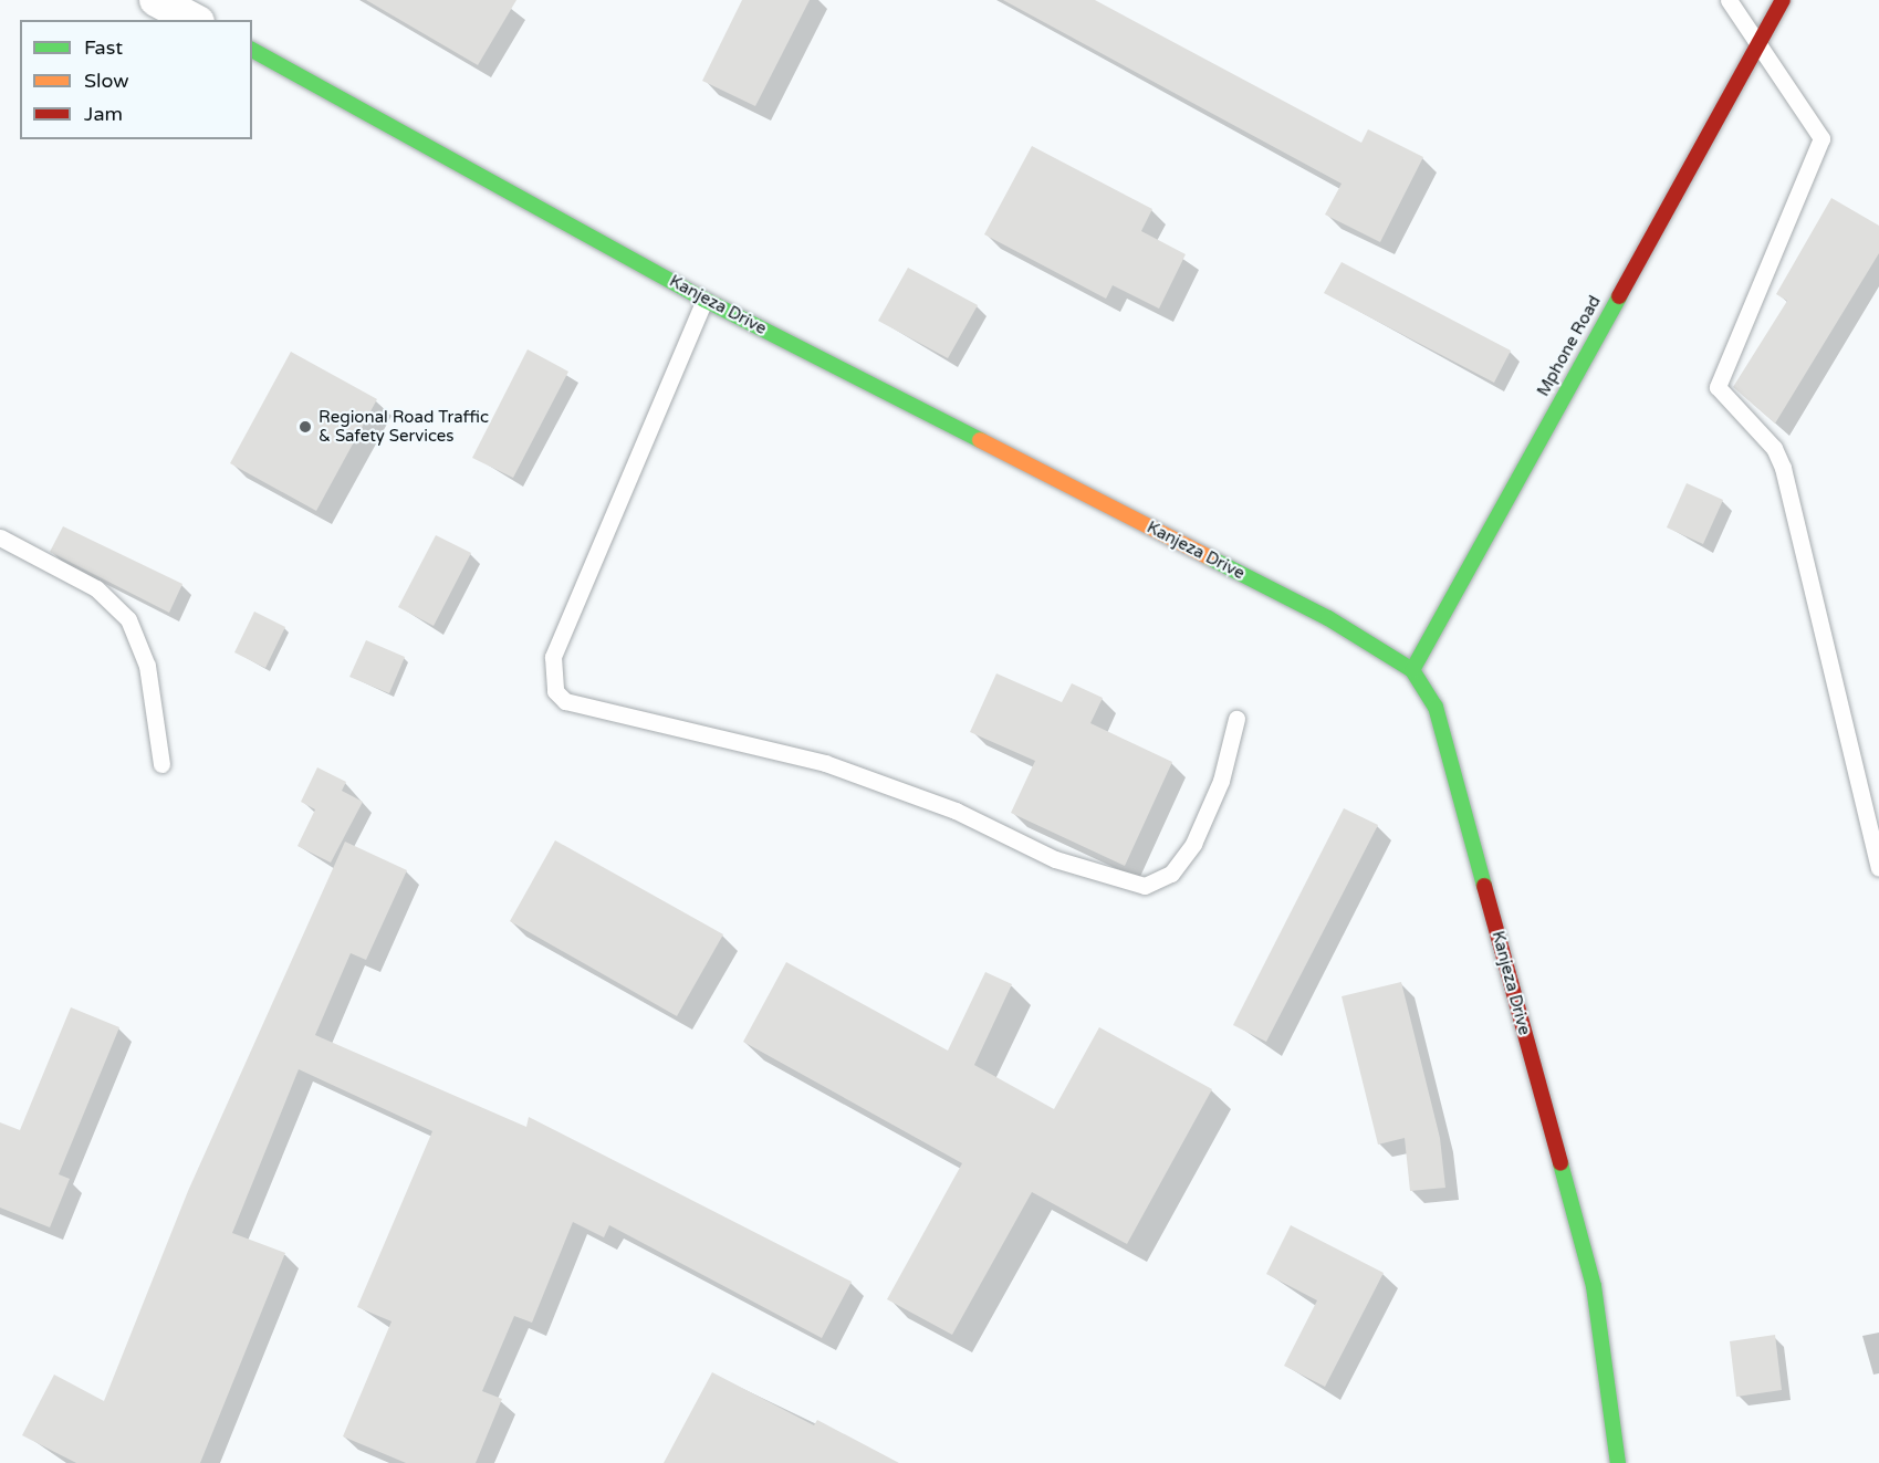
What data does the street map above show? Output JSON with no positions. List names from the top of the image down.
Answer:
{
  "streets": {
    "street": ["Kanjeza Drive", "Mphone Road"]
  },
  "crossings": [
    ["Kanjeza Drive", "Mphone Road"]
  ],
  "places": ["Regional Road Traffic & Safety Services"],
  "legend": ["Fast", "Slow", "Jam"]
}
